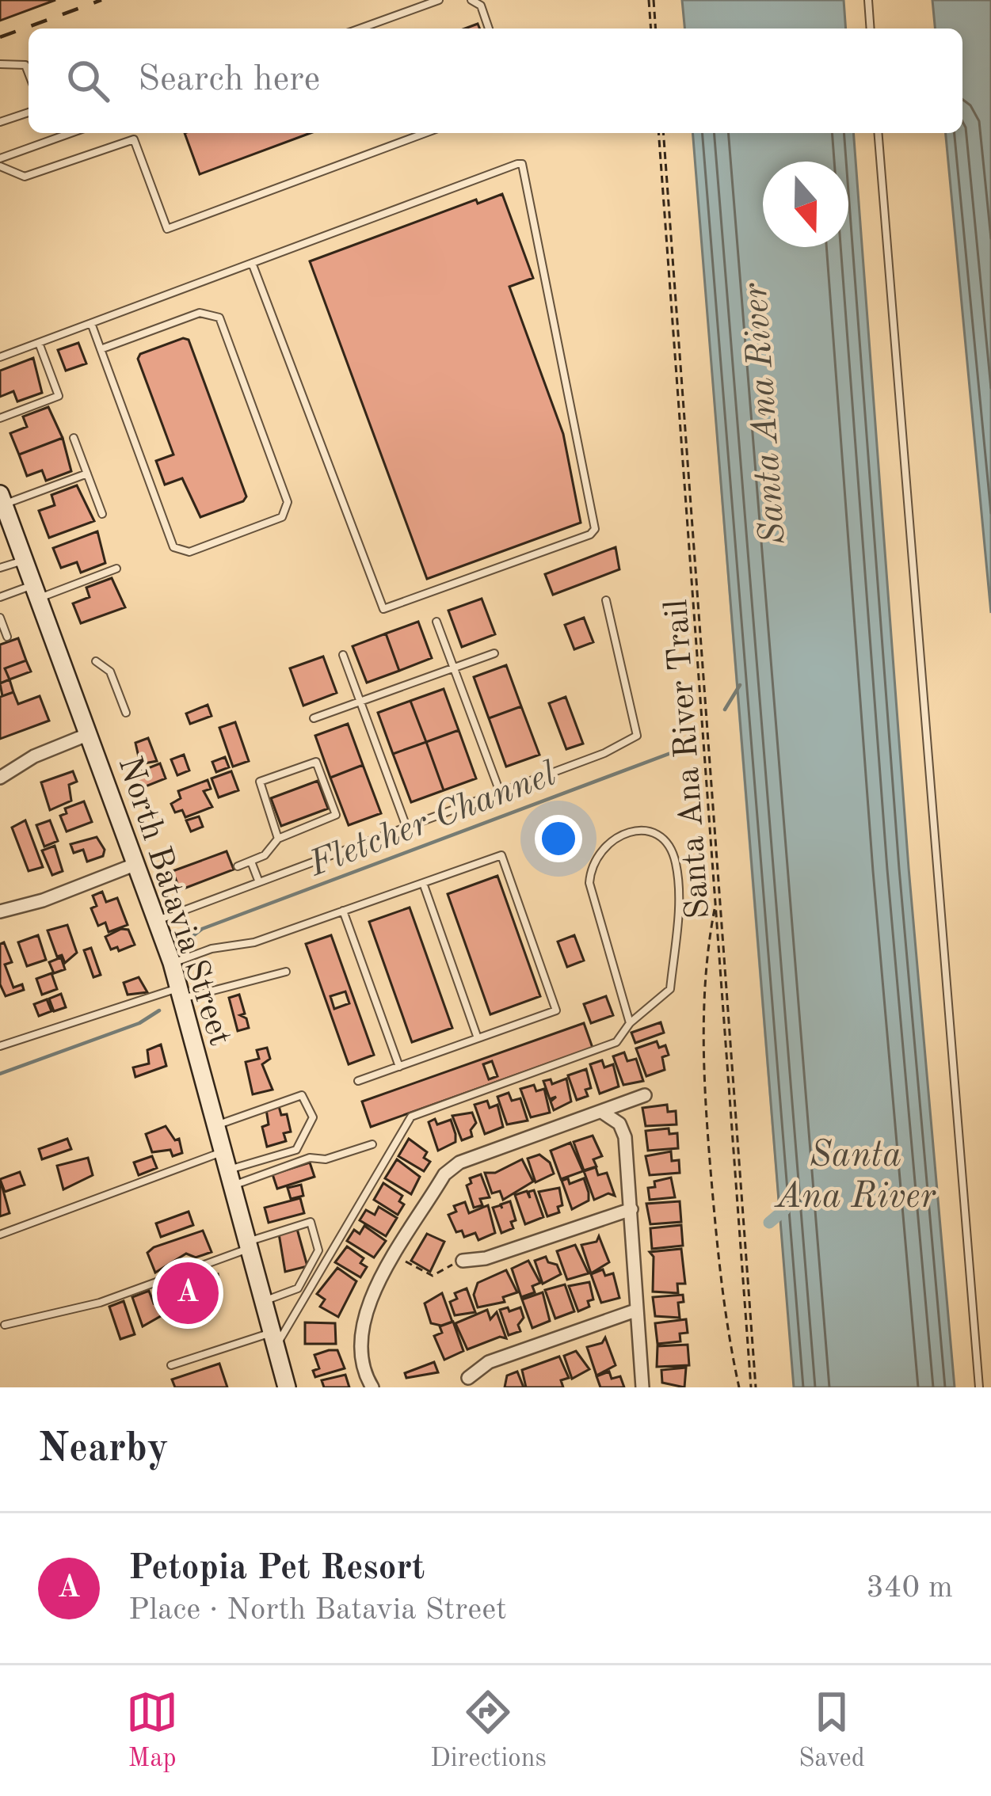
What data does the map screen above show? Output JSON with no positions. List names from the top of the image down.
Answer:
{
  "streets": {
    "main road": ["North Batavia Street"],
    "path": ["Santa Ana River Trail"]
  },
  "water": ["Santa Ana River", "Fletcher Channel"],
  "north": "bottom",
  "page": {
    "search": "Search here",
    "pins": "A",
    "heading": "Nearby",
    "list": [
      {
        "mark": "A",
        "name": "Petopia Pet Resort",
        "note": "Place · North Batavia Street",
        "value": "340 m"
      }
    ],
    "nav": ["Map", "Directions", "Saved"]
  }
}
